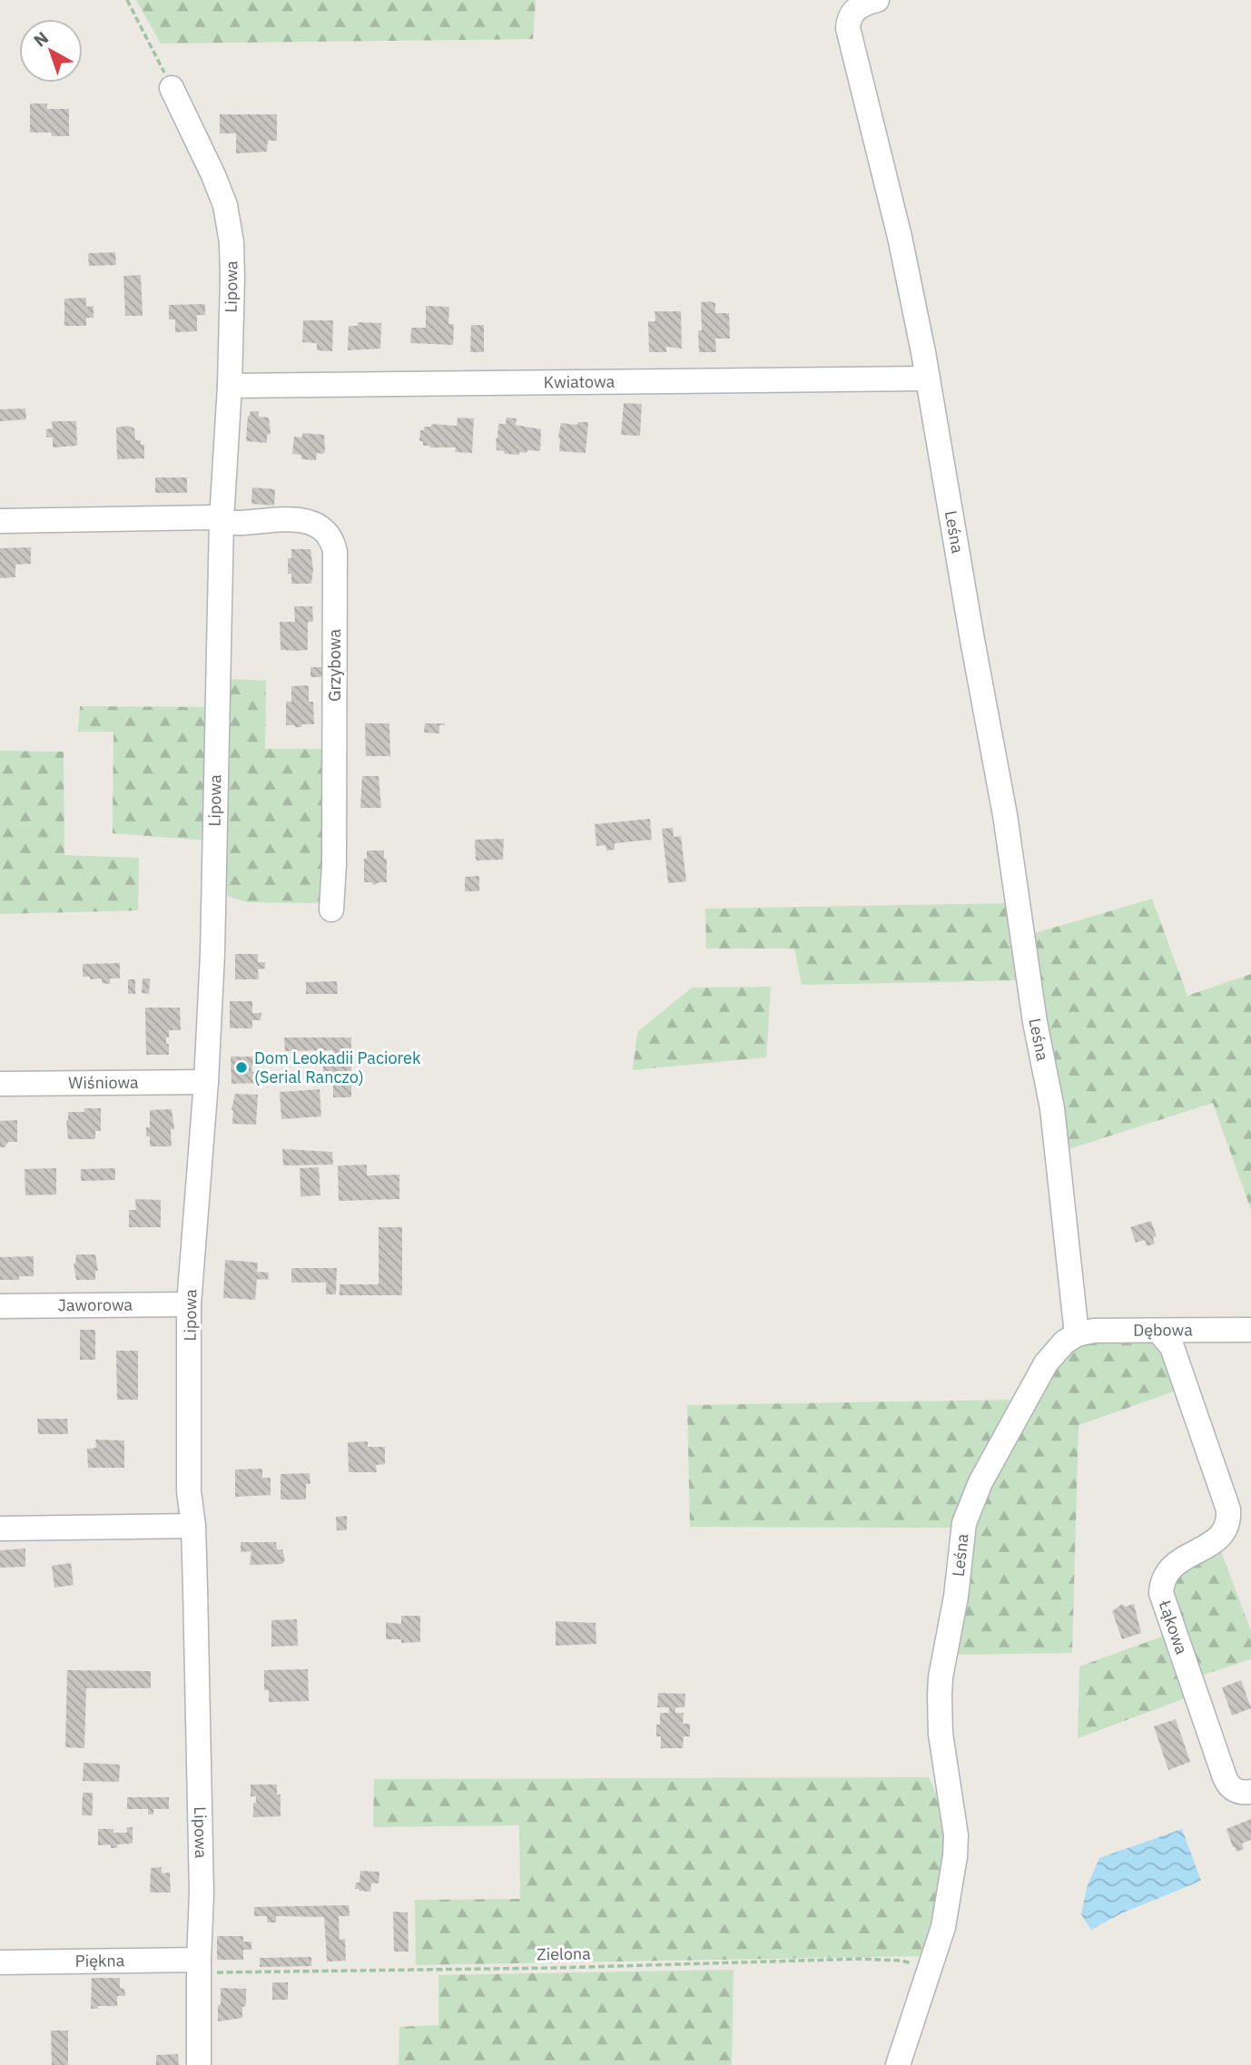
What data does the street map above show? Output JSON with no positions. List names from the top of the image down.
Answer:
{
  "streets": {
    "street": [
      "Lipowa",
      "Kwiatowa",
      "Leśna",
      "Grzybowa",
      "Wiśniowa",
      "Jaworowa",
      "Dębowa",
      "Łąkowa",
      "Piękna"
    ],
    "path": ["Zielona"]
  },
  "crossings": [
    ["Lipowa", "Kwiatowa"],
    ["Lipowa", "Grzybowa"],
    ["Lipowa", "Wiśniowa"],
    ["Lipowa", "Jaworowa"],
    ["Lipowa", "Zielona"],
    ["Lipowa", "Piękna"],
    ["Kwiatowa", "Leśna"],
    ["Leśna", "Dębowa"],
    ["Leśna", "Zielona"],
    ["Dębowa", "Łąkowa"],
    ["Zielona", "Piękna"]
  ],
  "places": ["Dom Leokadii Paciorek (Serial Ranczo)"],
  "north": "top left"
}
